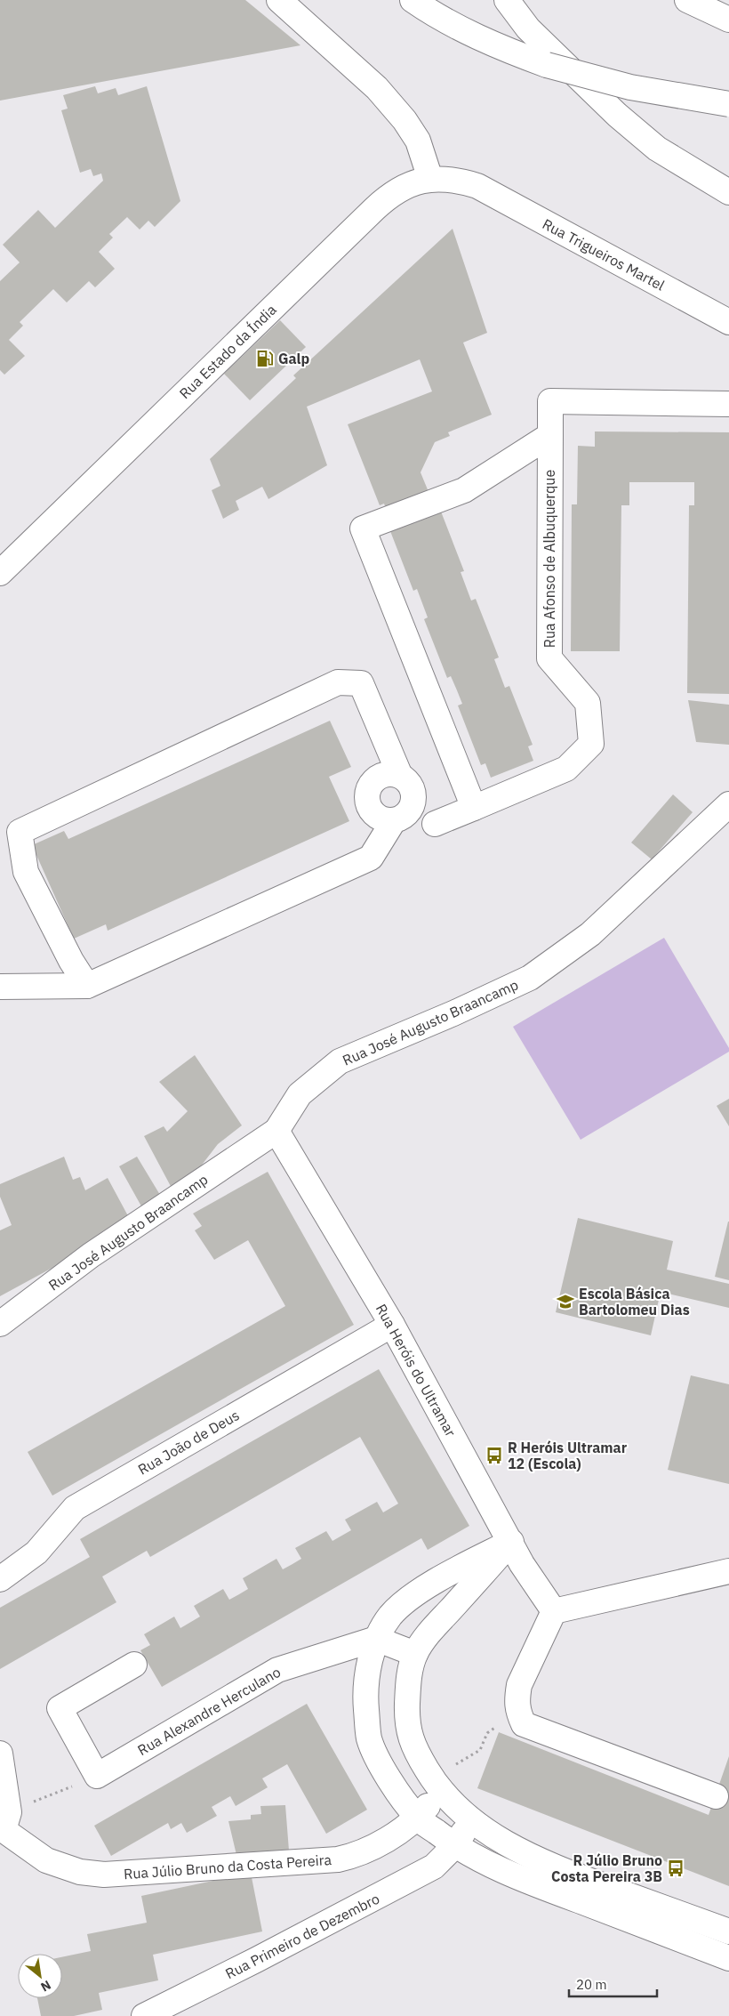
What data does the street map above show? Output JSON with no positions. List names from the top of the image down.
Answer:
{
  "streets": {
    "main road": [
      "Rua Trigueiros Martel",
      "Rua Estado da Índia",
      "Rua Afonso de Albuquerque",
      "Rua José Augusto Braancamp",
      "Rua Heróis do Ultramar",
      "Rua João de Deus",
      "Rua Alexandre Herculano",
      "Rua Júlio Bruno da Costa Pereira",
      "Rua Primeiro de Dezembro"
    ]
  },
  "crossings": [
    ["Rua Trigueiros Martel", "Rua Estado da Índia"],
    ["Rua José Augusto Braancamp", "Rua Heróis do Ultramar"],
    ["Rua Heróis do Ultramar", "Rua João de Deus"]
  ],
  "places": {
    "fuel station": ["Galp"],
    "school or university": ["Escola Básica Bartolomeu Dias"],
    "bus stop": ["R Heróis Ultramar 12 (Escola)", "R Júlio Bruno Costa Pereira 3B"]
  },
  "scale_bar": "20 m",
  "north": "bottom right"
}
